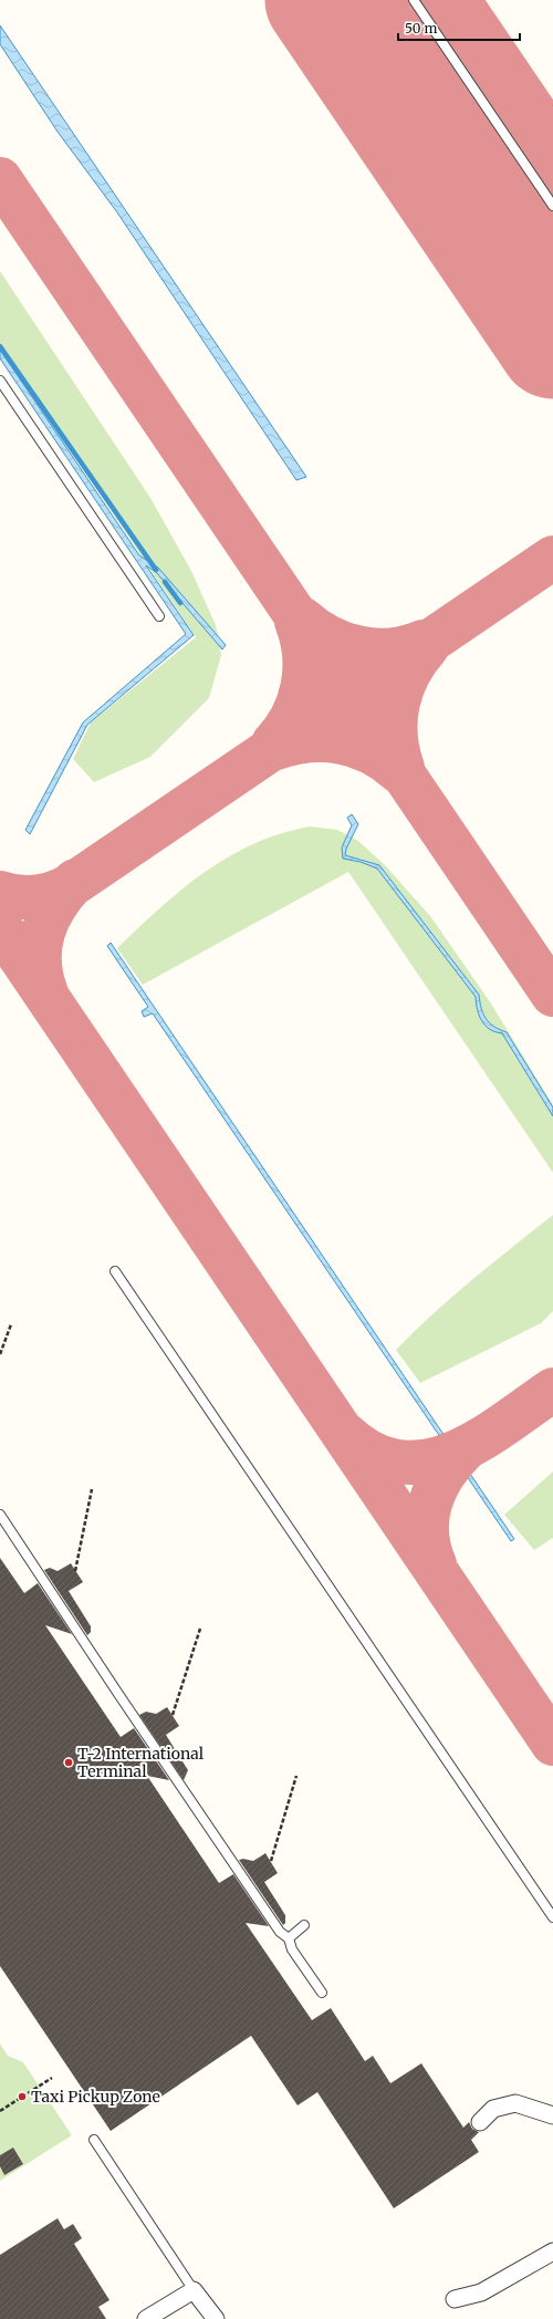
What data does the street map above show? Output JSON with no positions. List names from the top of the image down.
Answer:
{
  "places": ["T-2 International Terminal", "Taxi Pickup Zone"],
  "scale_bar": "50 m"
}
